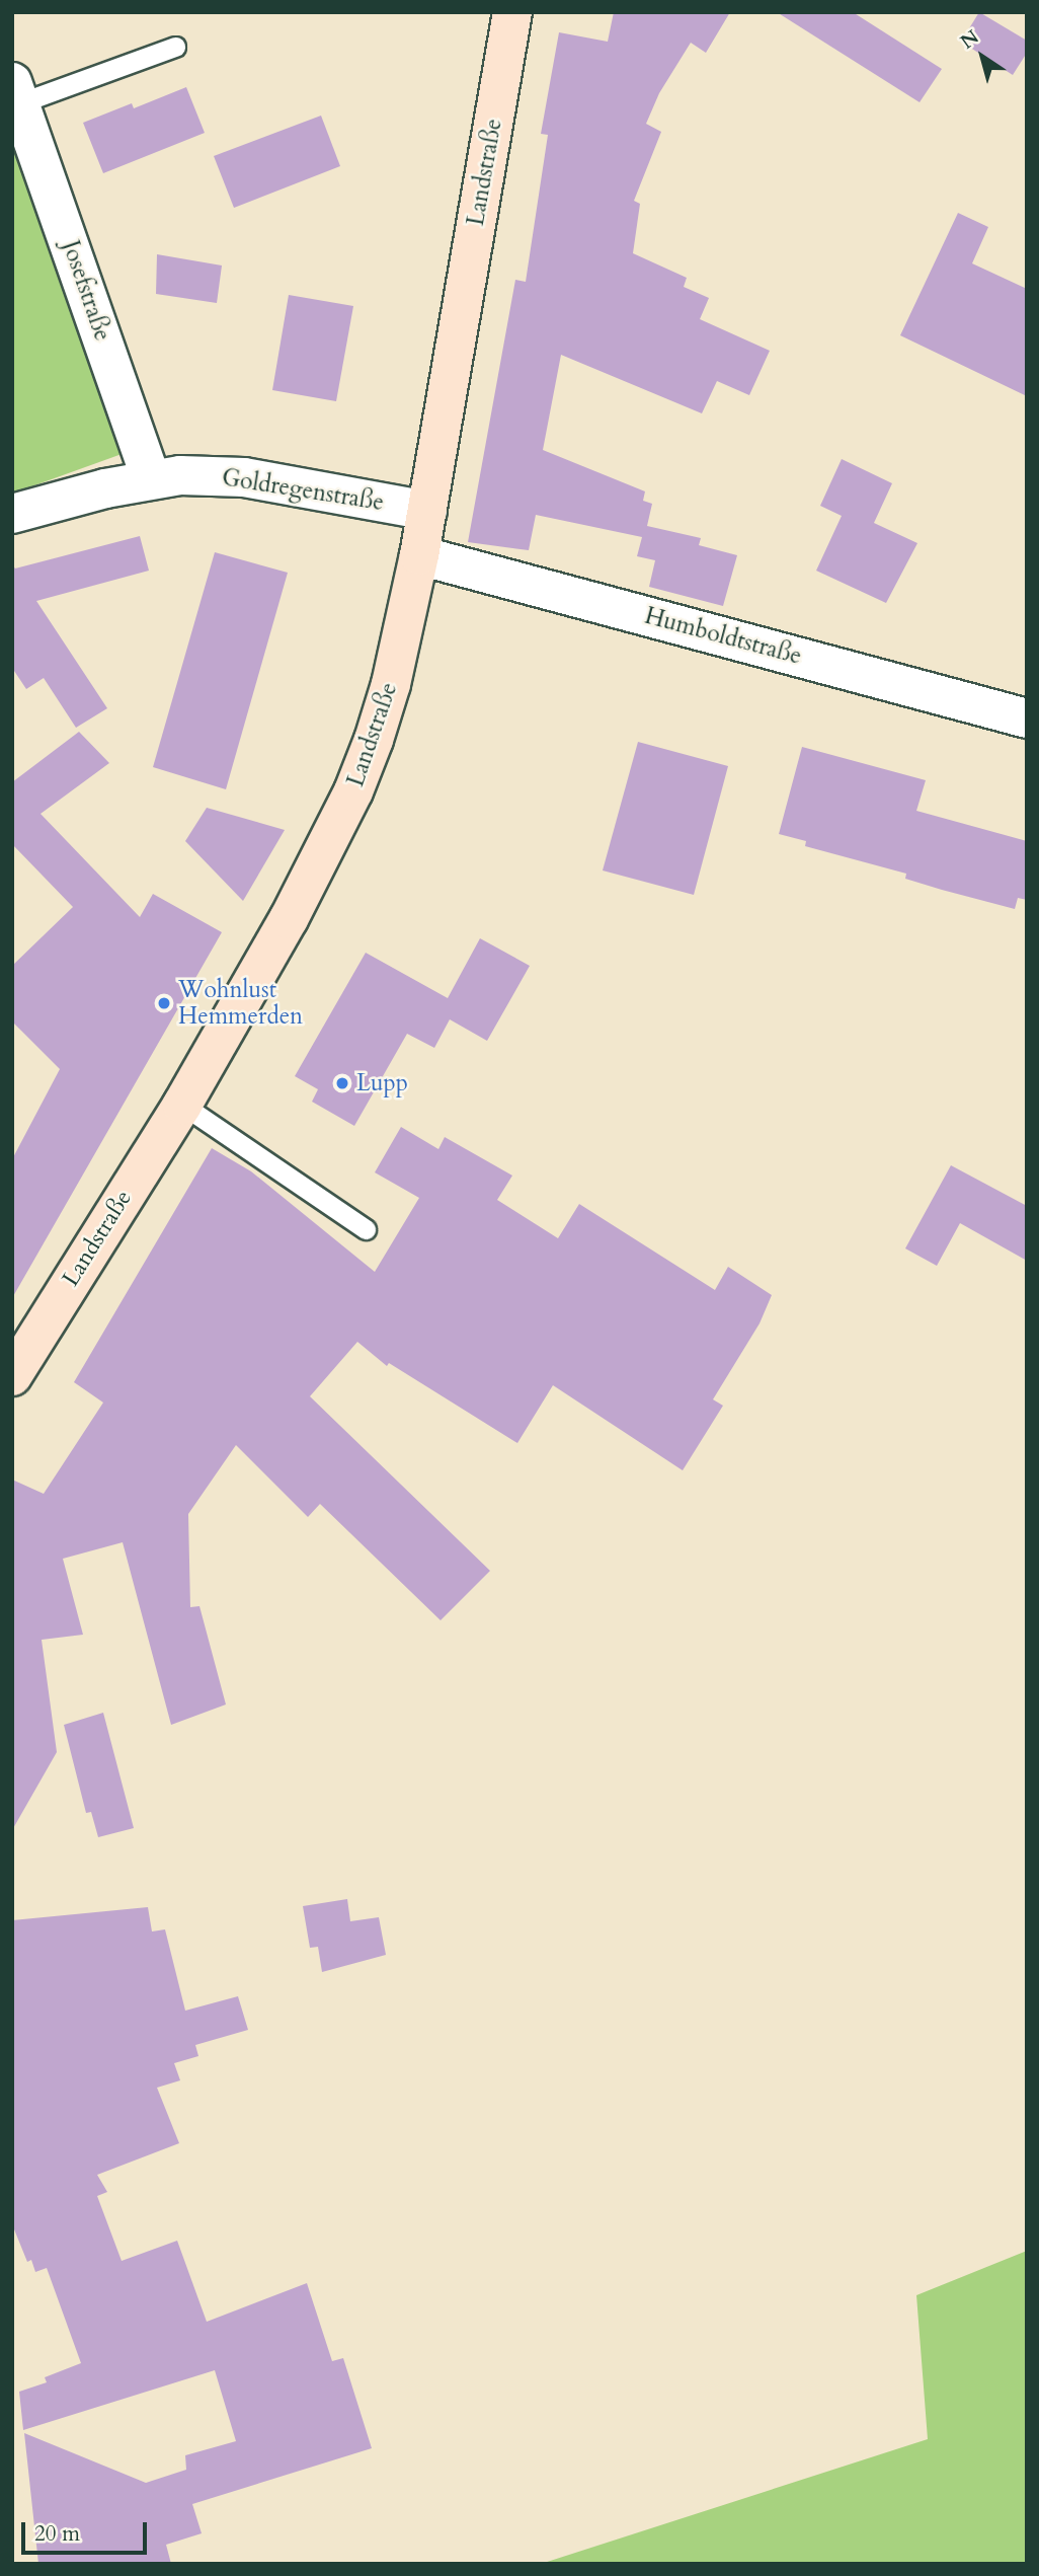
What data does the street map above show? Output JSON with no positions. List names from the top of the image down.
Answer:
{
  "streets": {
    "street": [
      "Landstraße",
      "Josefstraße",
      "Goldregenstraße",
      "Humboldtstraße"
    ]
  },
  "crossings": [
    ["Landstraße", "Goldregenstraße"],
    ["Landstraße", "Humboldtstraße"],
    ["Josefstraße", "Goldregenstraße"]
  ],
  "places": ["Wohnlust Hemmerden", "Lupp"],
  "scale_bar": "20 m",
  "north": "top left"
}
